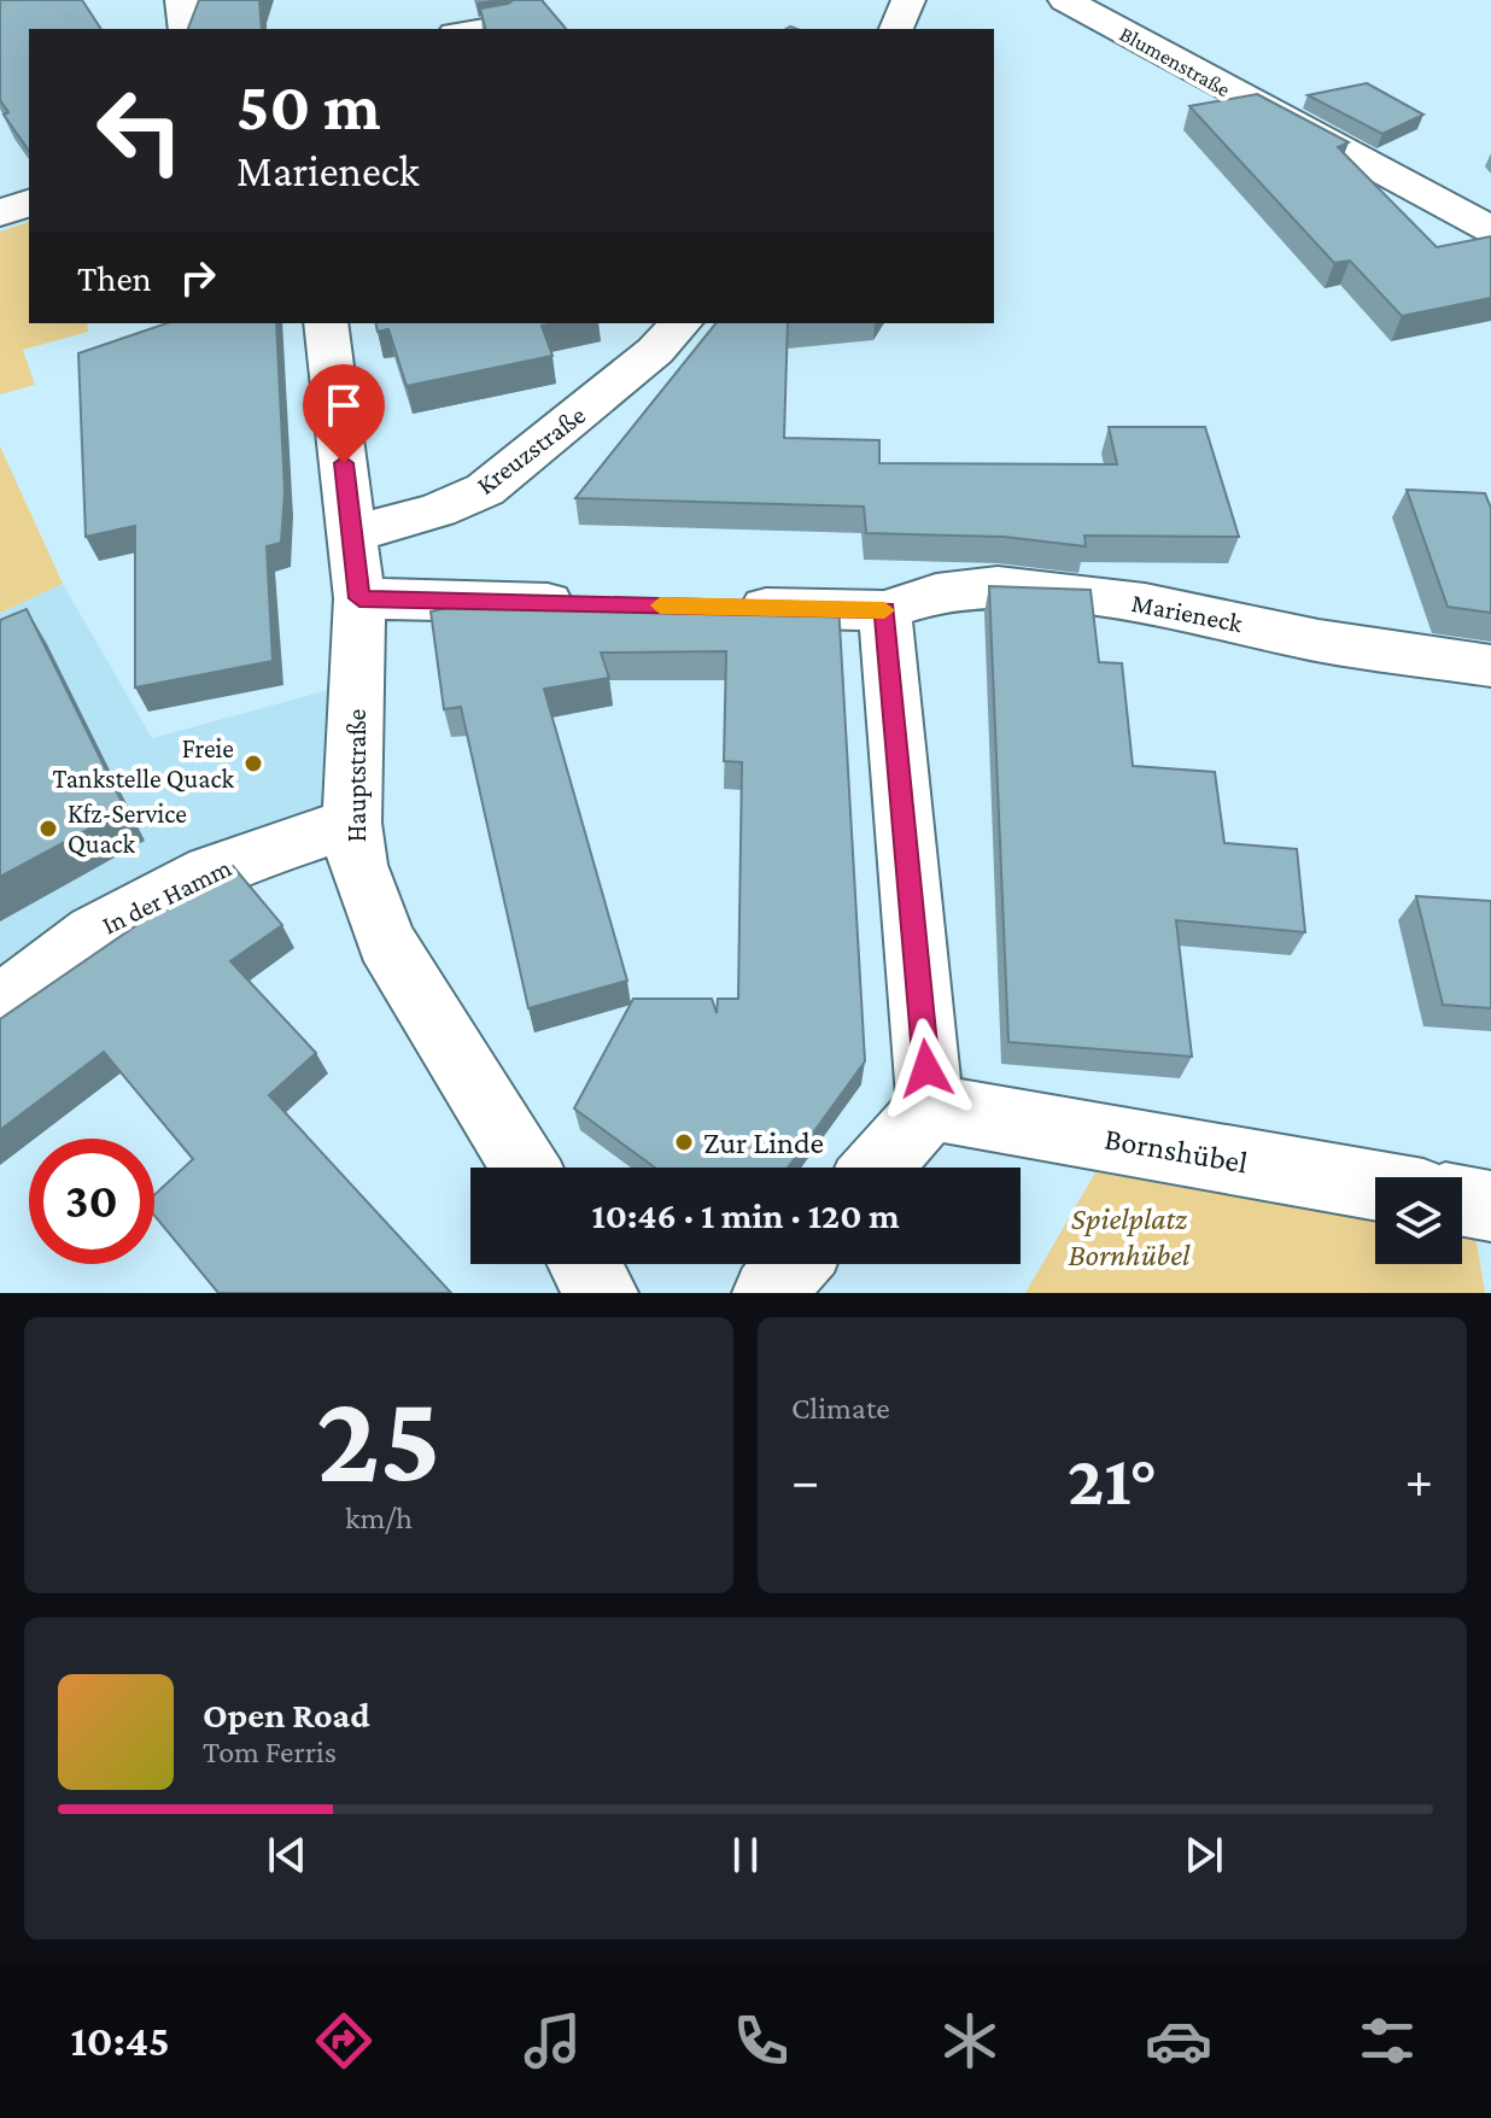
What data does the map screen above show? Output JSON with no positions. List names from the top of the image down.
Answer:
{
  "streets": {
    "street": [
      "Blumenstraße",
      "Kreuzstraße",
      "Marieneck",
      "Hauptstraße",
      "In der Hamm",
      "Bornshübel"
    ]
  },
  "crossings": [
    ["Kreuzstraße", "Hauptstraße"],
    ["Hauptstraße", "In der Hamm"]
  ],
  "parks": ["Spielplatz Bornhübel"],
  "places": ["Freie Tankstelle Quack", "Kfz-Service Quack", "Zur Linde"],
  "page": {
    "turn": ["50 m", "Marieneck"],
    "then": "Then",
    "limit": "30",
    "trip": "10:46 · 1 min · 120 m",
    "tile": [
      ["25", "km/h"],
      "Climate"
    ],
    "heat": ["−", "21°", "+"],
    "song": ["Open Road", "Tom Ferris"],
    "tabs": "10:45"
  }
}
